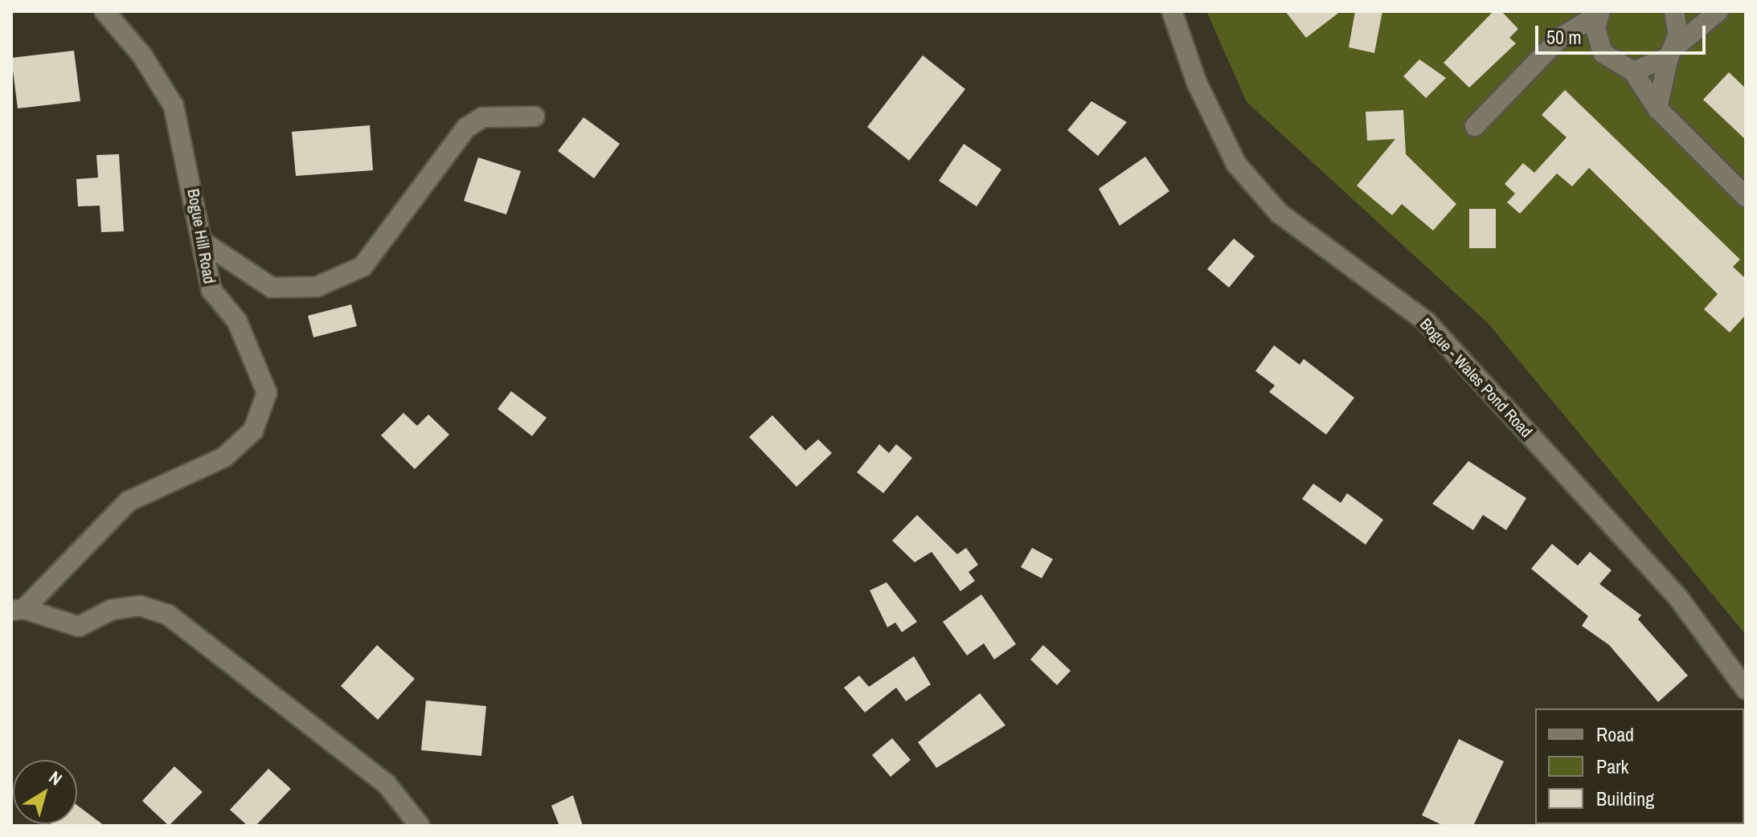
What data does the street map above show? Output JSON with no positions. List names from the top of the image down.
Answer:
{
  "streets": {
    "street": ["Bogue Hill Road", "Bogue - Wales Pond Road"]
  },
  "legend": ["Road", "Park", "Building"],
  "scale_bar": "50 m",
  "north": "top right"
}
